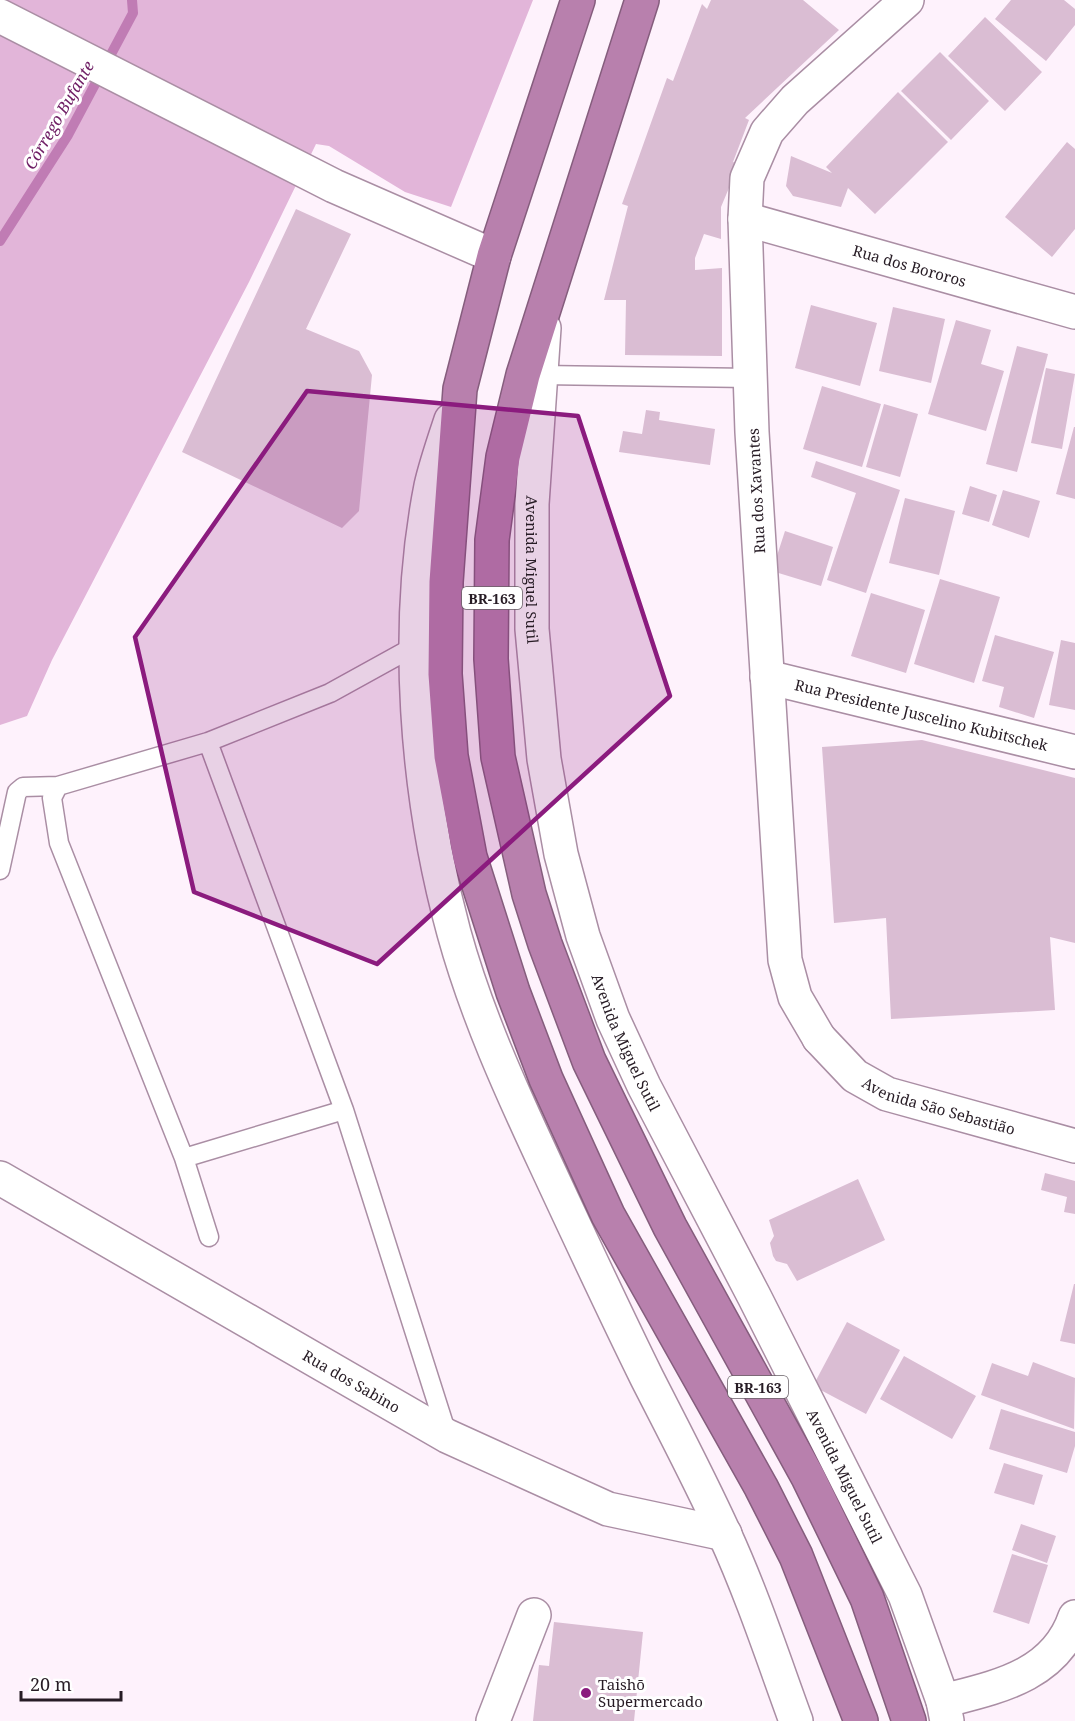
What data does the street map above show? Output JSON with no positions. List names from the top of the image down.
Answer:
{
  "streets": {
    "highway": ["Avenida Miguel Sutil", "BR-163"],
    "street": [
      "Rua dos Bororos",
      "Rua dos Xavantes",
      "Rua Presidente Juscelino Kubitschek",
      "Avenida São Sebastião",
      "Rua dos Sabino"
    ]
  },
  "crossings": [
    ["Rua dos Bororos", "Rua dos Xavantes"],
    ["Rua dos Xavantes", "Rua Presidente Juscelino Kubitschek"],
    ["Rua dos Xavantes", "Avenida São Sebastião"]
  ],
  "water": ["Córrego Bufante"],
  "places": ["Taishō Supermercado"],
  "scale_bar": "20 m"
}
